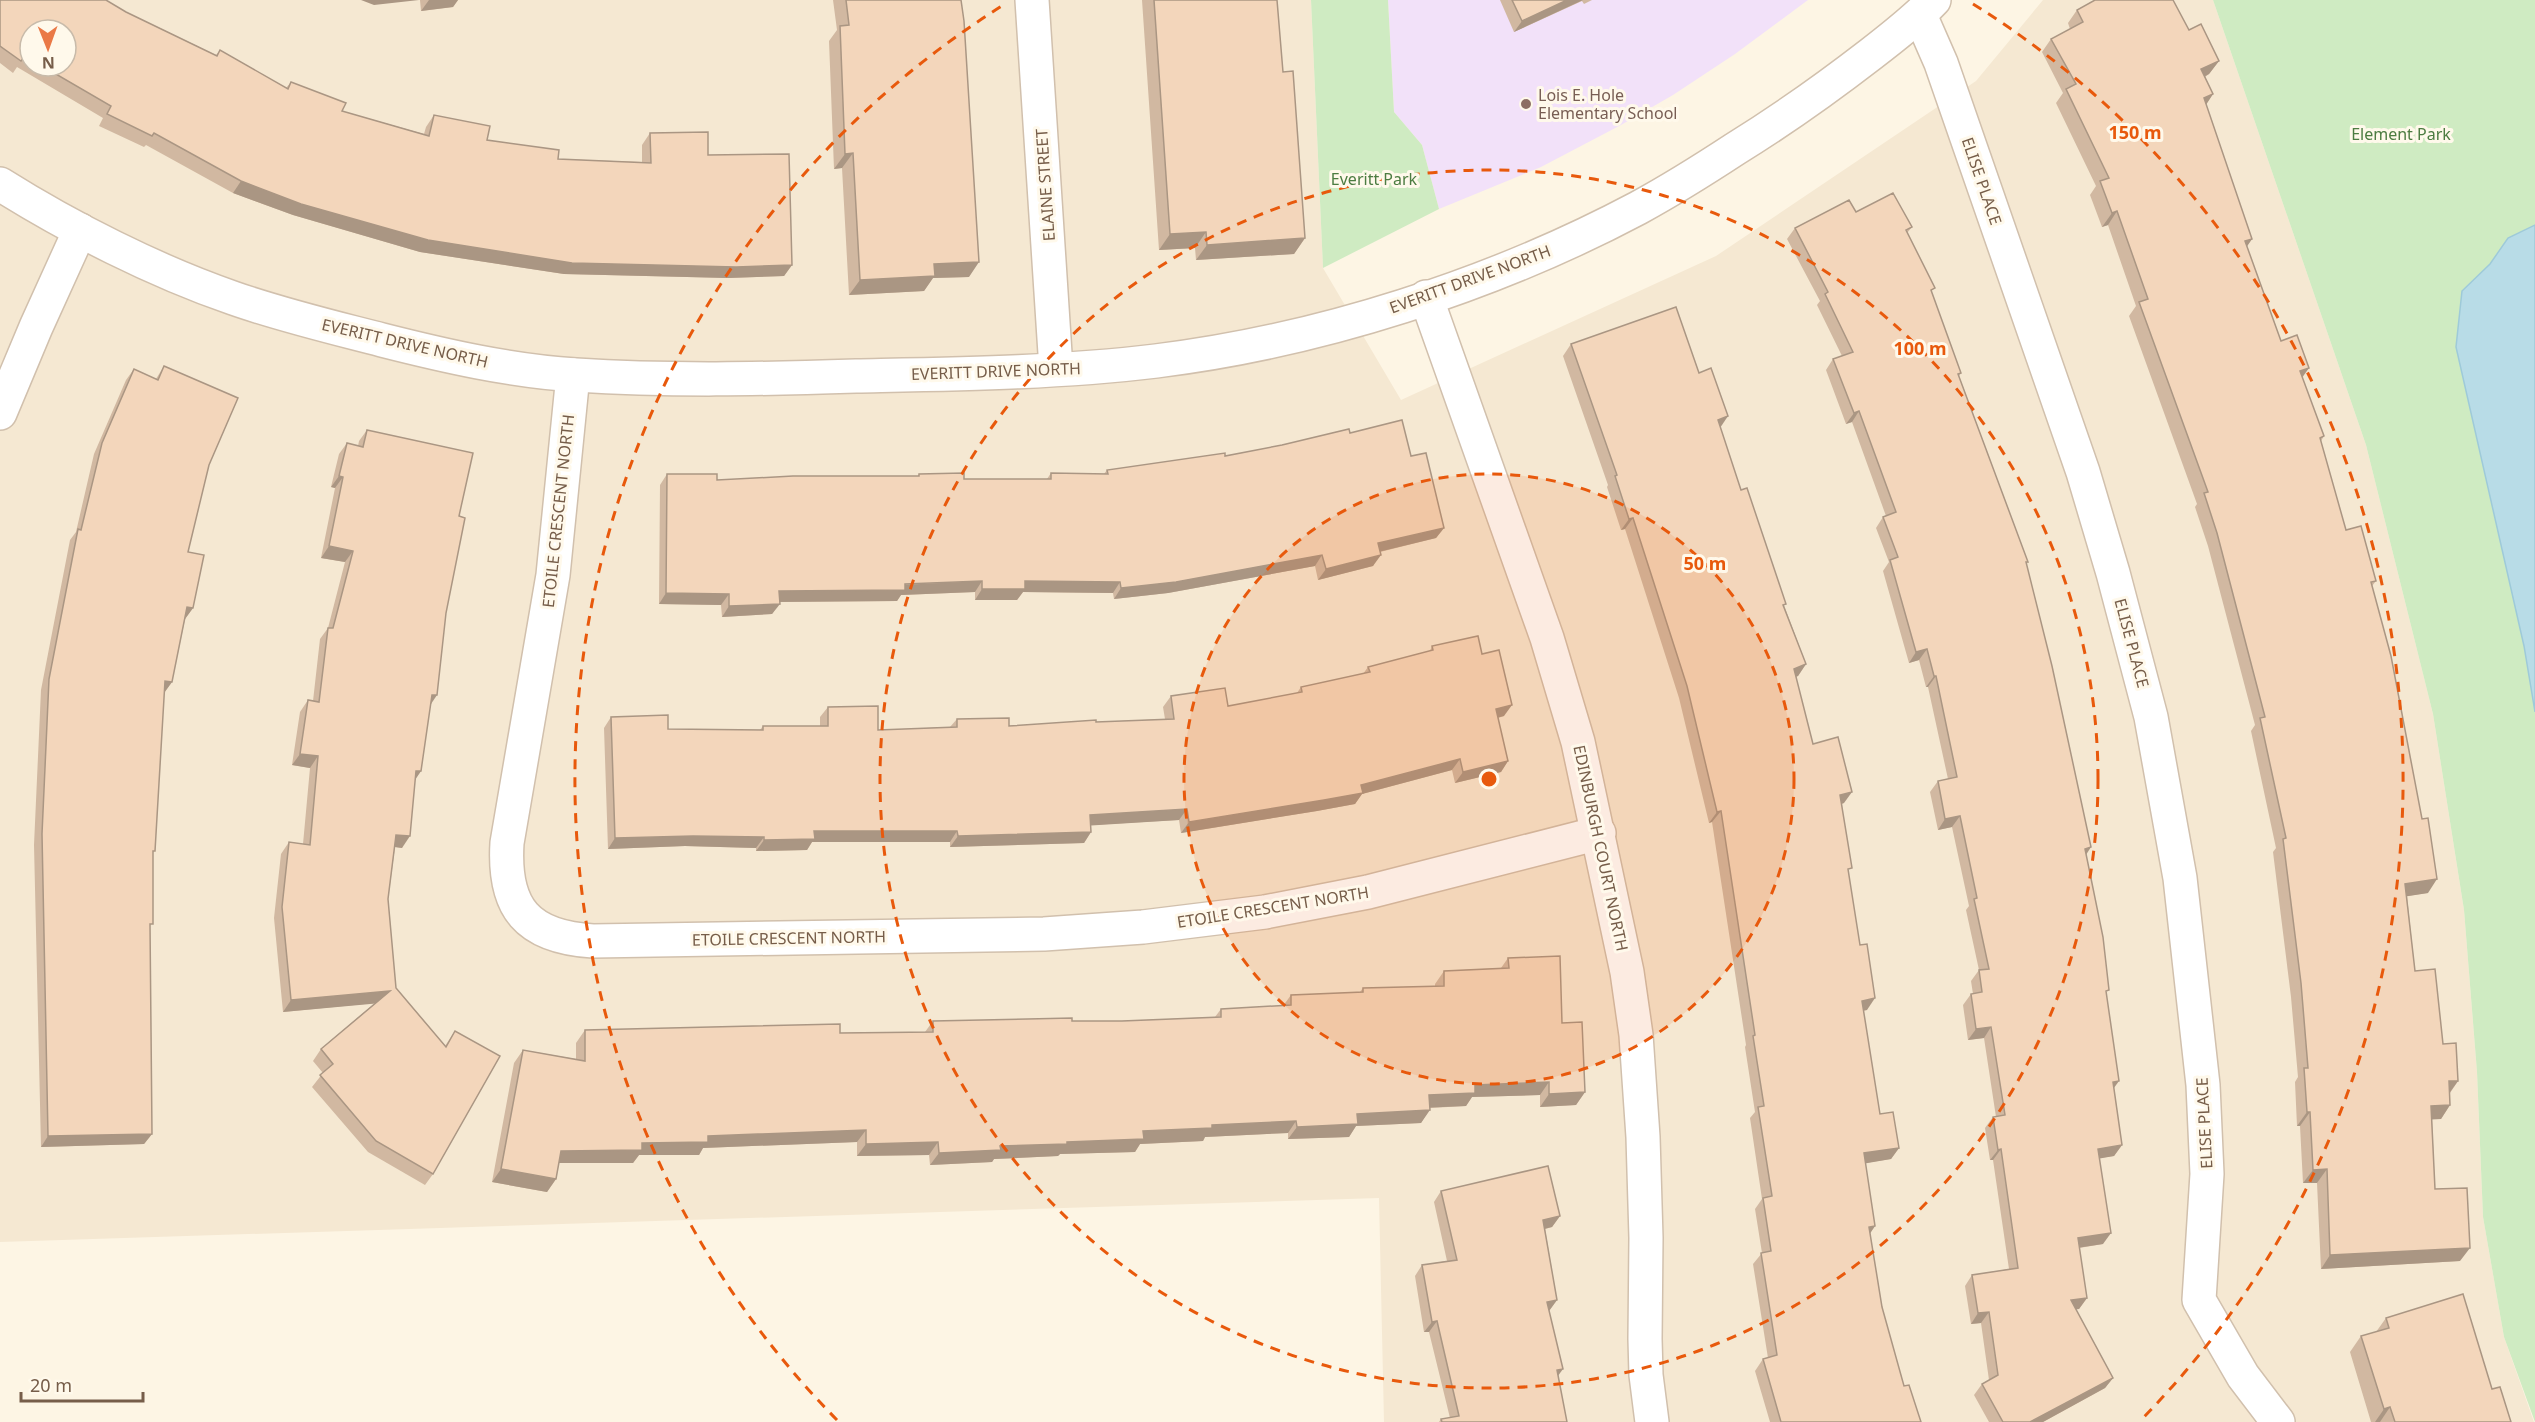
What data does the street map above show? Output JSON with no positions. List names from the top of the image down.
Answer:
{
  "streets": {
    "street": [
      "ELISE PLACE",
      "ELAINE STREET",
      "EVERITT DRIVE NORTH",
      "ETOILE CRESCENT NORTH",
      "EDINBURGH COURT NORTH"
    ]
  },
  "crossings": [
    ["ELISE PLACE", "EVERITT DRIVE NORTH"],
    ["ELAINE STREET", "EVERITT DRIVE NORTH"],
    ["EVERITT DRIVE NORTH", "ETOILE CRESCENT NORTH"],
    ["EVERITT DRIVE NORTH", "EDINBURGH COURT NORTH"],
    ["ETOILE CRESCENT NORTH", "EDINBURGH COURT NORTH"]
  ],
  "parks": ["Element Park", "Everitt Park"],
  "places": ["Lois E. Hole Elementary School"],
  "scale_bar": "20 m",
  "north": "bottom",
  "rings": ["150 m", "100 m", "50 m"]
}
